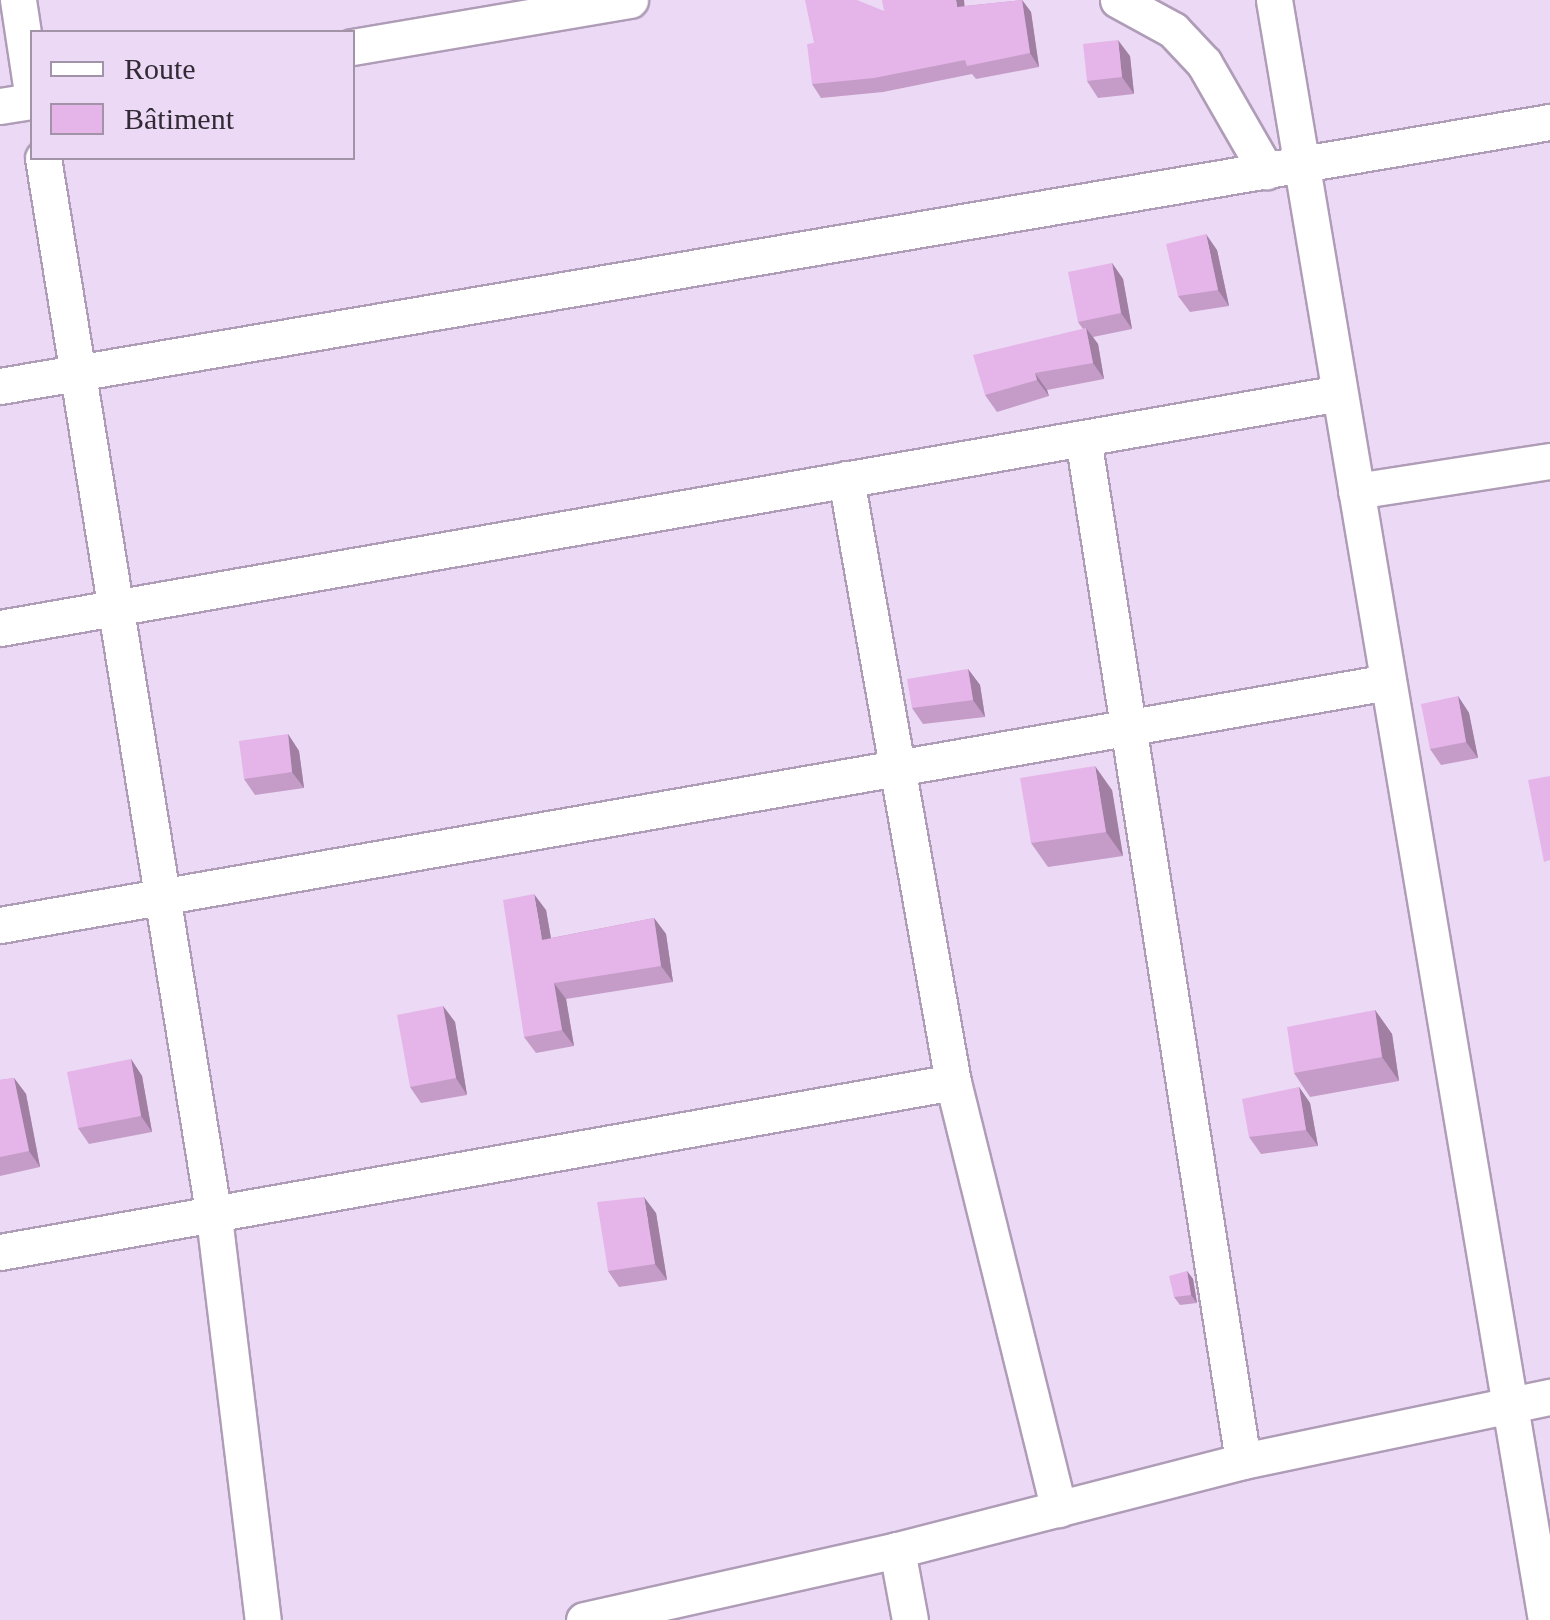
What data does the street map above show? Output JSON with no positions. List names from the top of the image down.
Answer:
{
  "legend": ["Route", "Bâtiment"]
}
